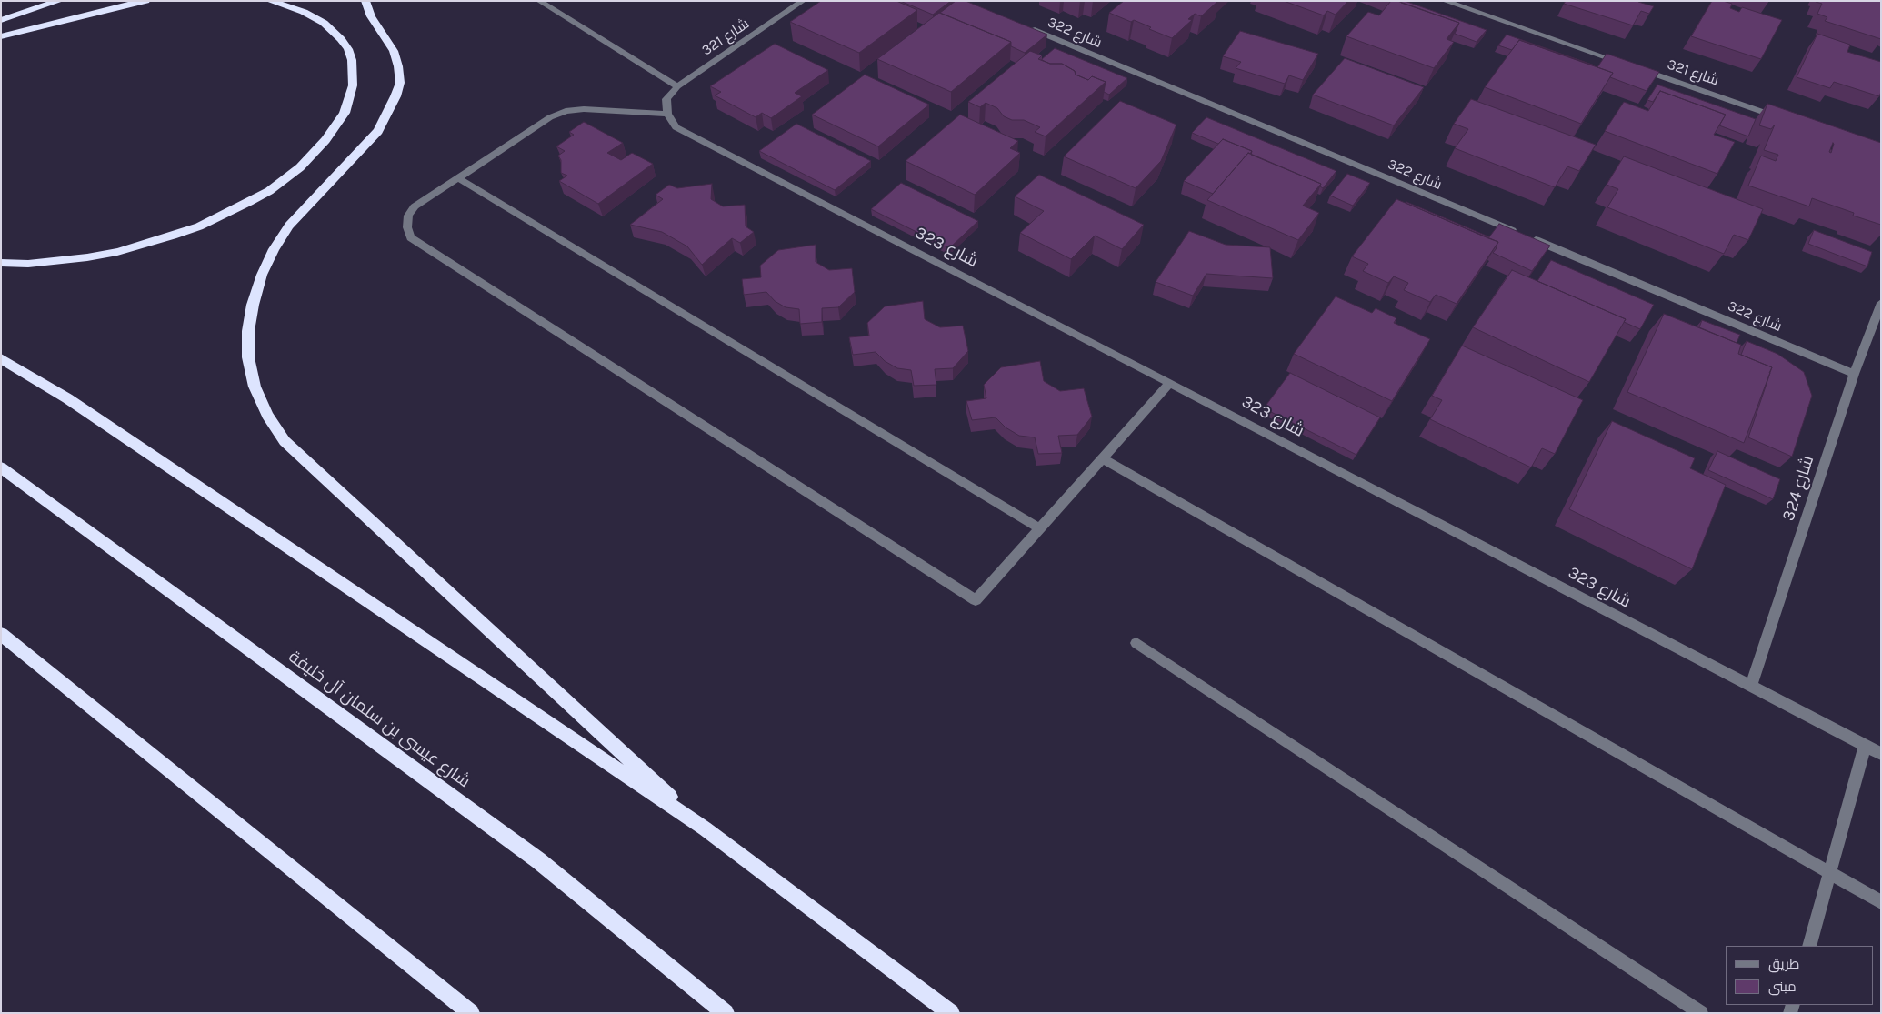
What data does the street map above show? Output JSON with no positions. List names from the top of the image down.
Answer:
{
  "streets": {
    "highway": ["شارع عيسى بن سلمان آل خليفة"],
    "street": [
      "شارع 322",
      "شارع 321",
      "شارع 323",
      "شارع 324"
    ]
  },
  "crossings": [
    ["شارع 322", "شارع 324"],
    ["شارع 321", "شارع 323"],
    ["شارع 323", "شارع 324"]
  ],
  "legend": ["طريق", "مبنى"]
}
